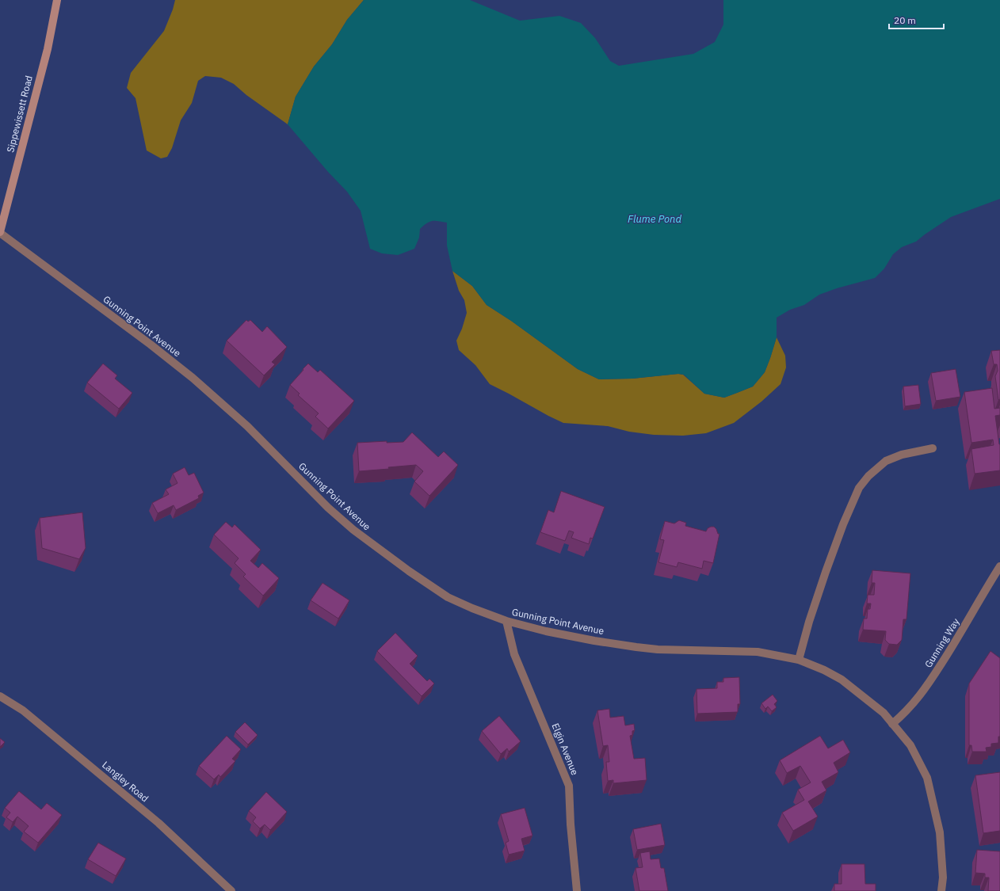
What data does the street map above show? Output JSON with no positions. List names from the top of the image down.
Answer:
{
  "streets": {
    "main road": ["Sippewissett Road"],
    "street": [
      "Gunning Point Avenue",
      "Gunning Way",
      "Elgin Avenue",
      "Langley Road"
    ]
  },
  "crossings": [
    ["Sippewissett Road", "Gunning Point Avenue"],
    ["Gunning Point Avenue", "Gunning Way"],
    ["Gunning Point Avenue", "Elgin Avenue"]
  ],
  "water": ["Flume Pond"],
  "scale_bar": "20 m"
}
